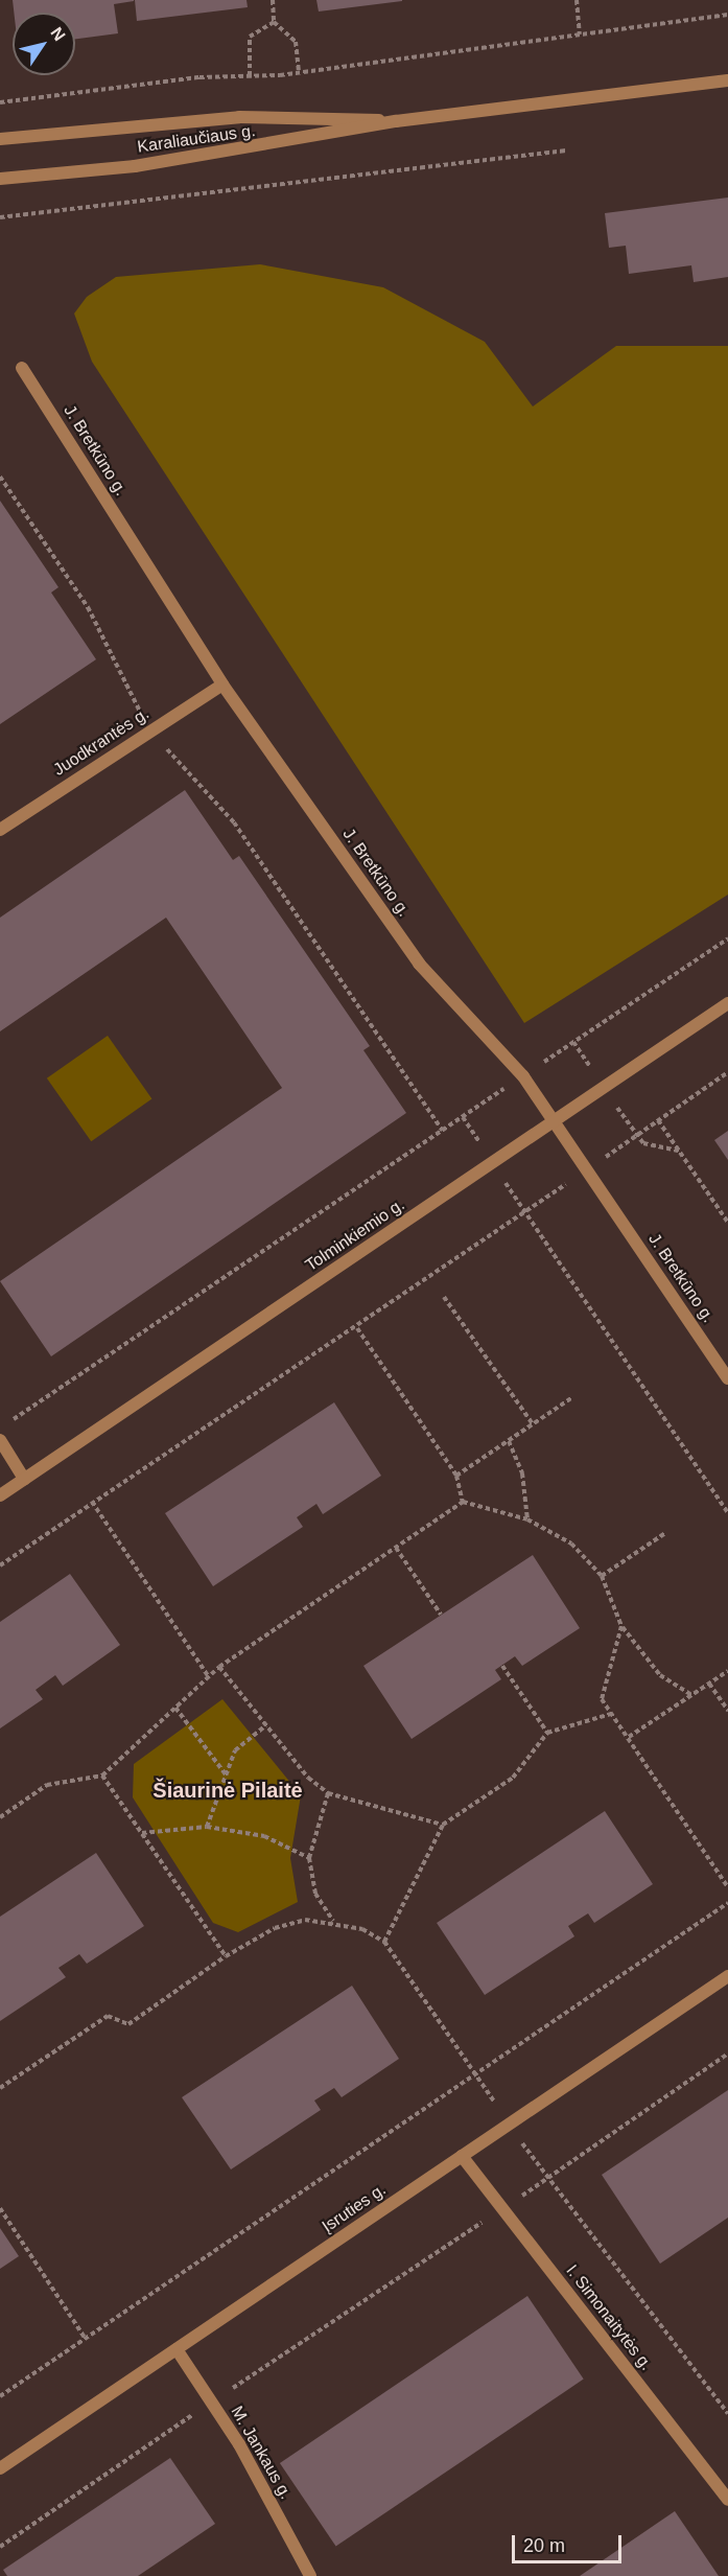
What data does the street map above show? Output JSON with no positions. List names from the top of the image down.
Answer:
{
  "streets": {
    "street": [
      "Karaliaučiaus g.",
      "J. Bretkūno g.",
      "Juodkrantės g.",
      "Tolminkiemio g.",
      "Įsruties g.",
      "I. Simonaitytės g.",
      "M. Jankaus g."
    ]
  },
  "crossings": [
    ["J. Bretkūno g.", "Juodkrantės g."],
    ["J. Bretkūno g.", "Tolminkiemio g."],
    ["Įsruties g.", "I. Simonaitytės g."],
    ["Įsruties g.", "M. Jankaus g."]
  ],
  "districts": ["Šiaurinė Pilaitė"],
  "scale_bar": "20 m",
  "north": "top right"
}
